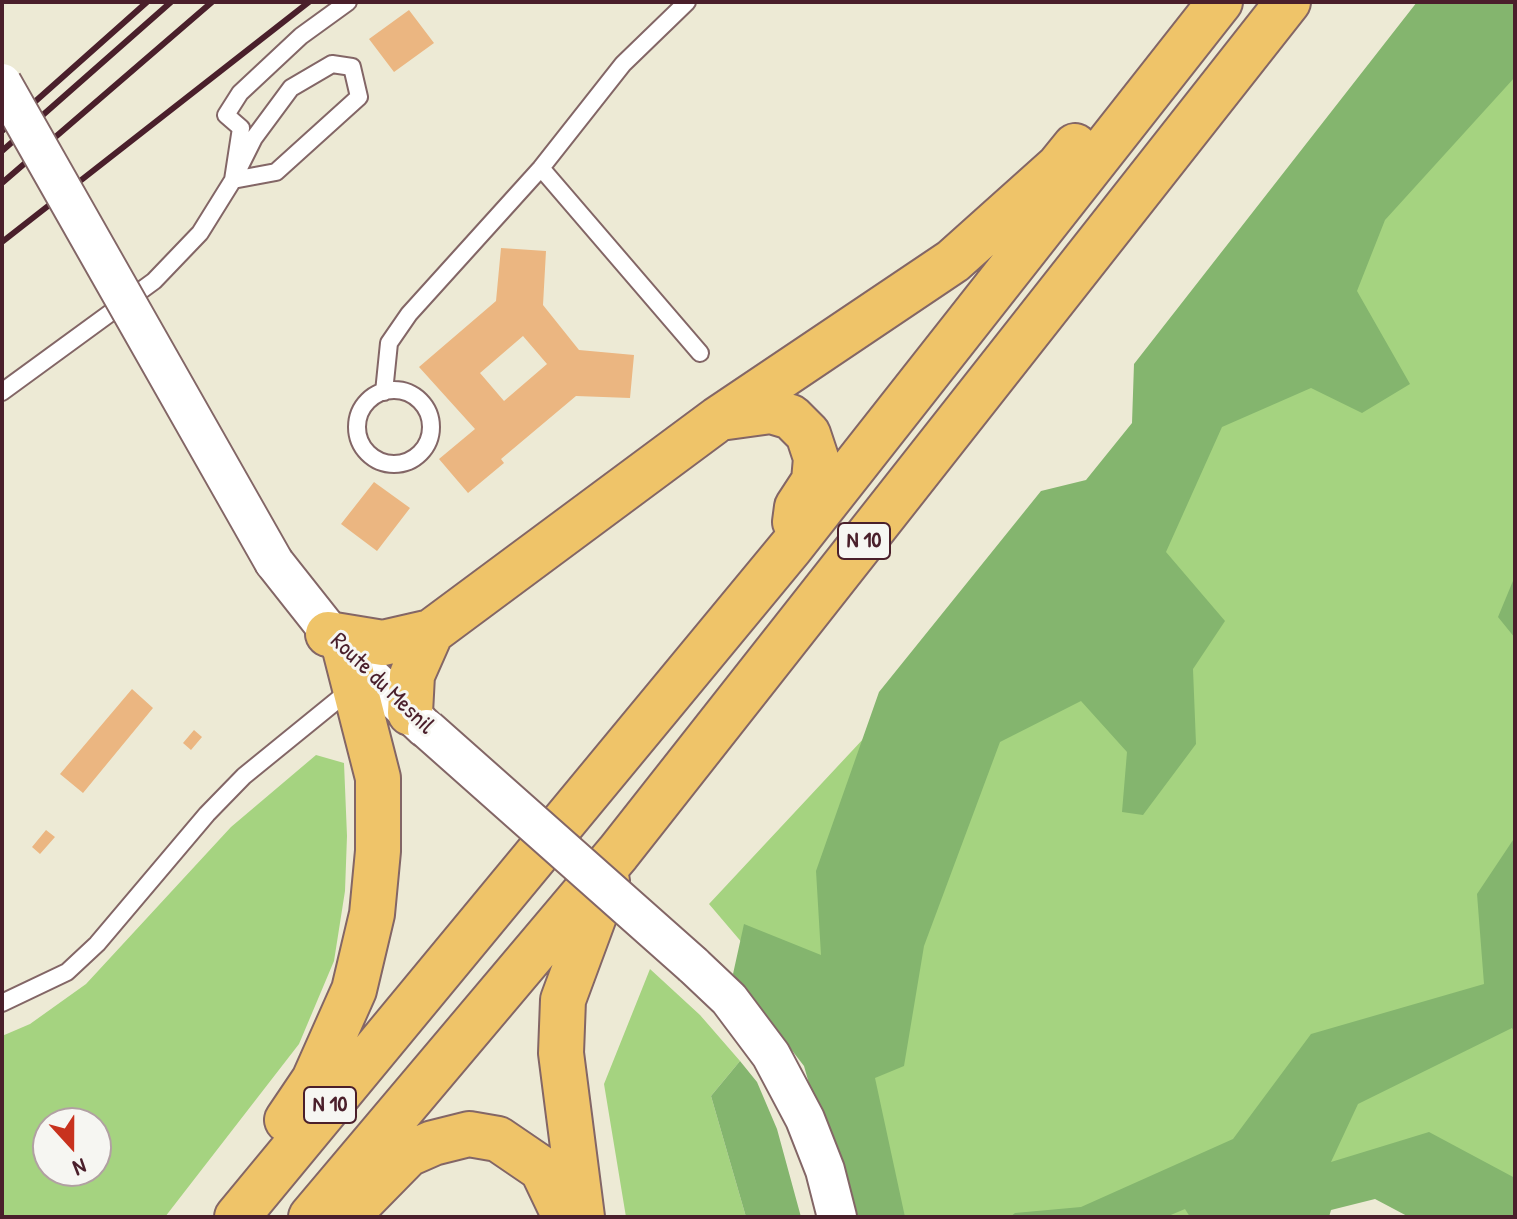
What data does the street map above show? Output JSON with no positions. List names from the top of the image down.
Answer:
{
  "streets": {
    "main road": ["N 10"],
    "street": ["Route du Mesnil"]
  },
  "north": "bottom"
}
